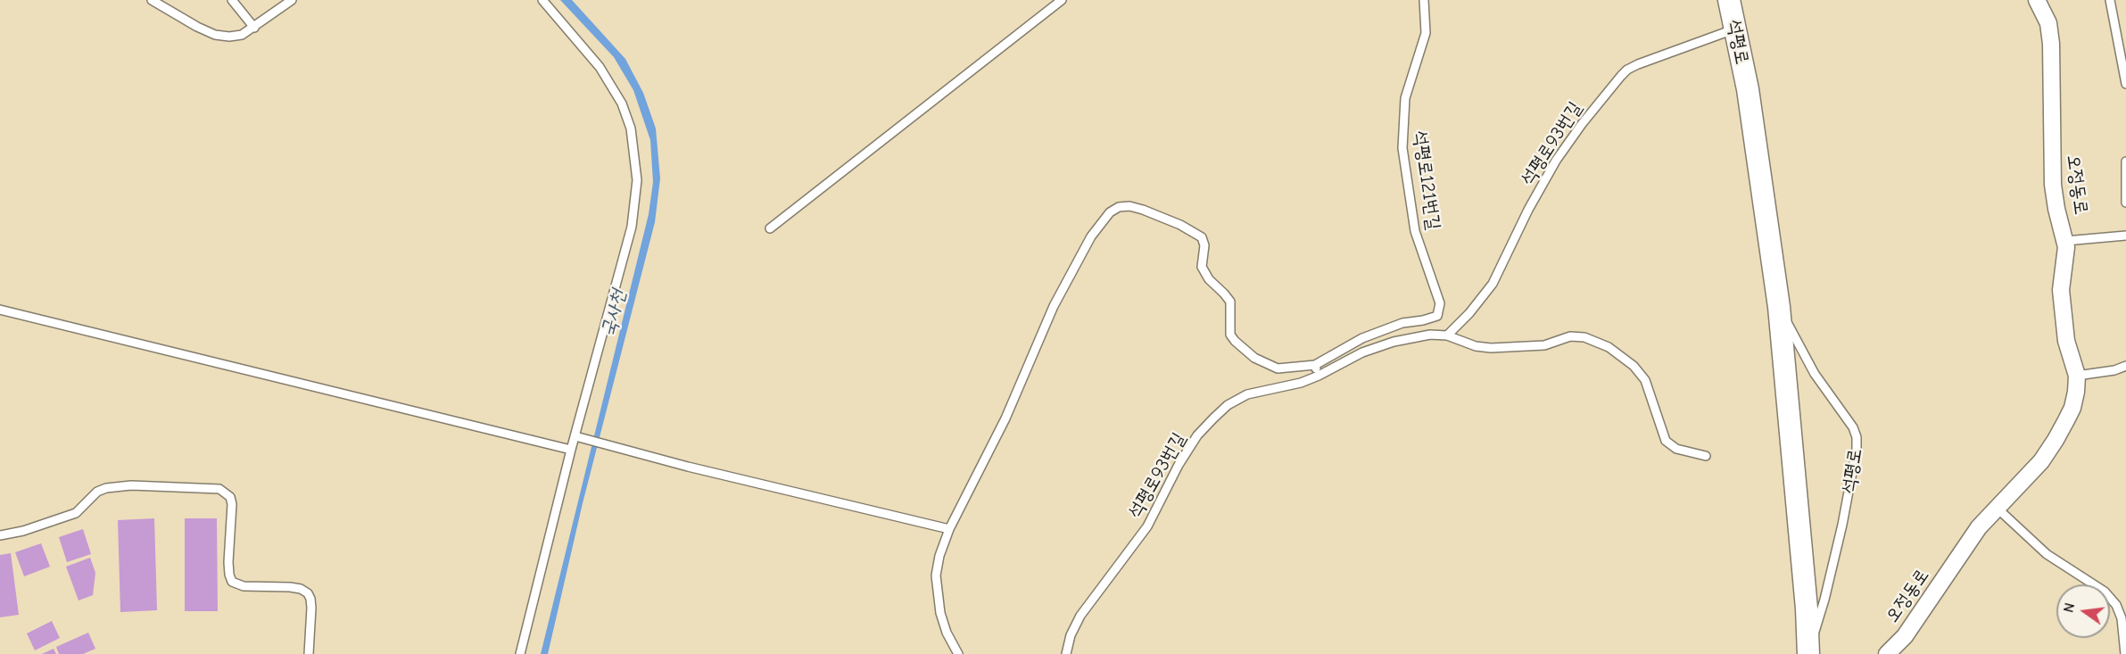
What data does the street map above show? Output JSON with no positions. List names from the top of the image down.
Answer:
{
  "streets": {
    "street": ["석평로", "오정동로"],
    "lane": ["석평로93번길", "석평로121번길"]
  },
  "crossings": [
    ["석평로", "석평로93번길"]
  ],
  "water": ["국사천"],
  "north": "left"
}
